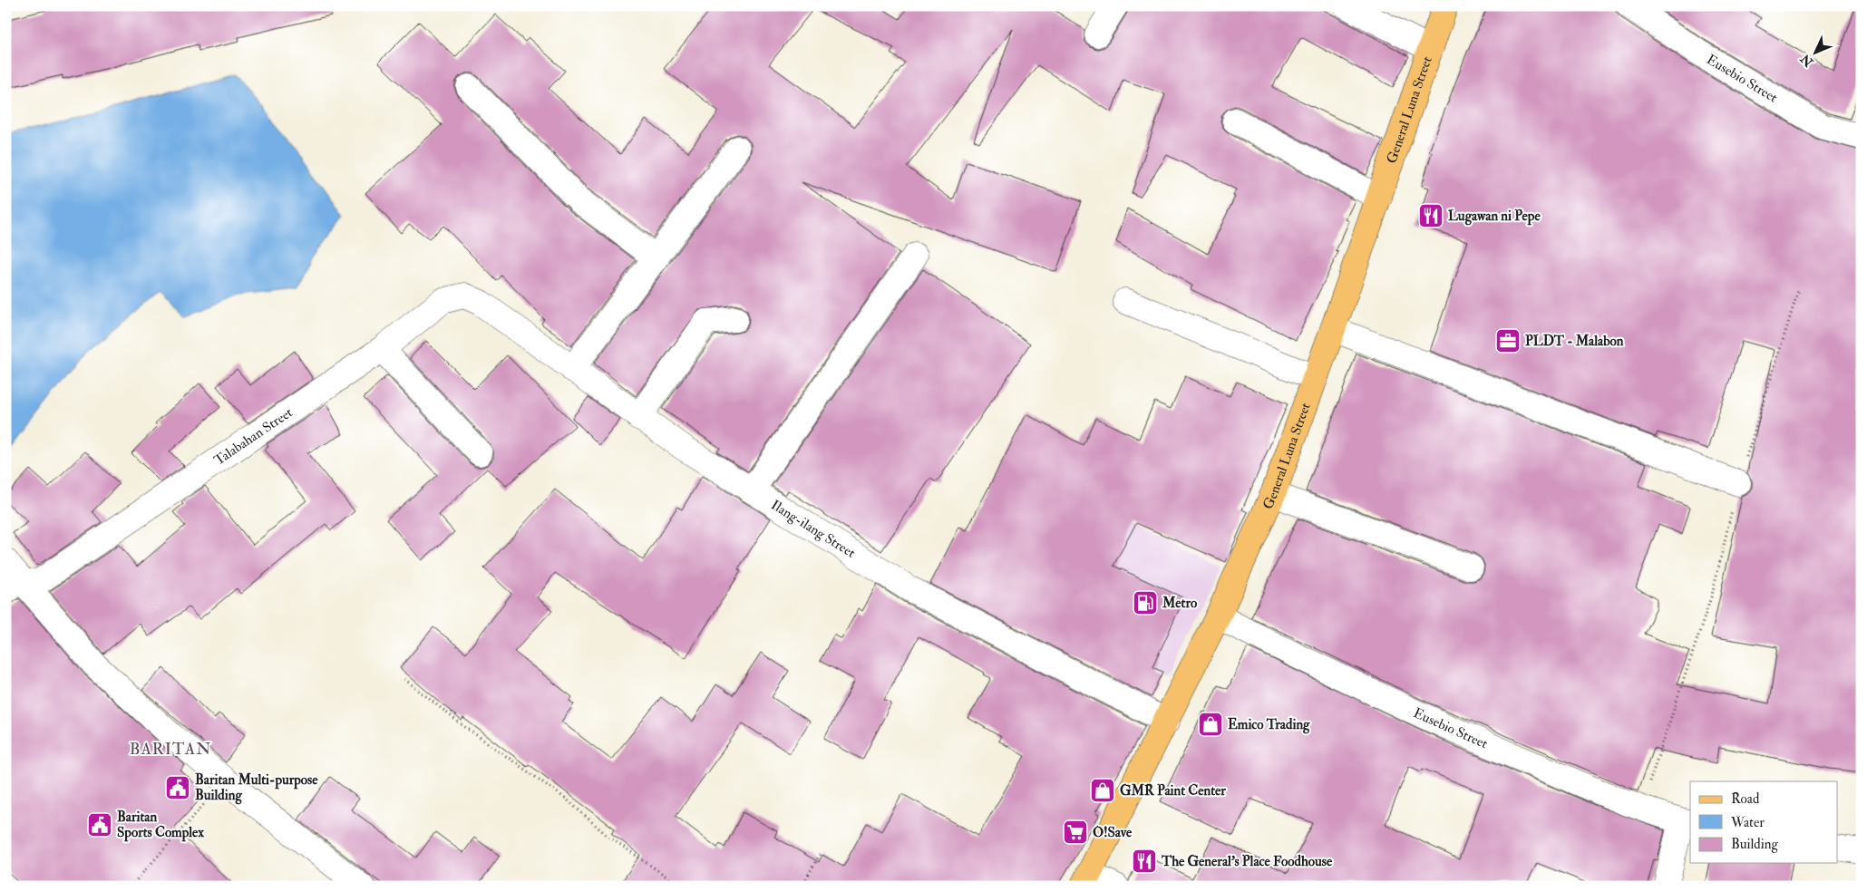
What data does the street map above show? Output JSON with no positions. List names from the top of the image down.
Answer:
{
  "streets": {
    "main road": ["General Luna Street"],
    "street": ["Eusebio Street", "Talabahan Street", "Ilang-ilang Street"]
  },
  "crossings": [
    ["Eusebio Street", "General Luna Street"],
    ["General Luna Street", "Ilang-ilang Street"],
    ["Talabahan Street", "Ilang-ilang Street"]
  ],
  "districts": ["BARITAN"],
  "places": {
    "restaurant": ["Lugawan ni Pepe", "The General's Place Foodhouse"],
    "office": ["PLDT - Malabon"],
    "fuel station": ["Metro"],
    "shop": ["Emico Trading", "GMR Paint Center"],
    "public building": ["Baritan Multi-purpose Building", "Baritan Sports Complex"],
    "supermarket": ["O!Save"]
  },
  "legend": ["Road", "Water", "Building"],
  "north": "bottom left"
}
